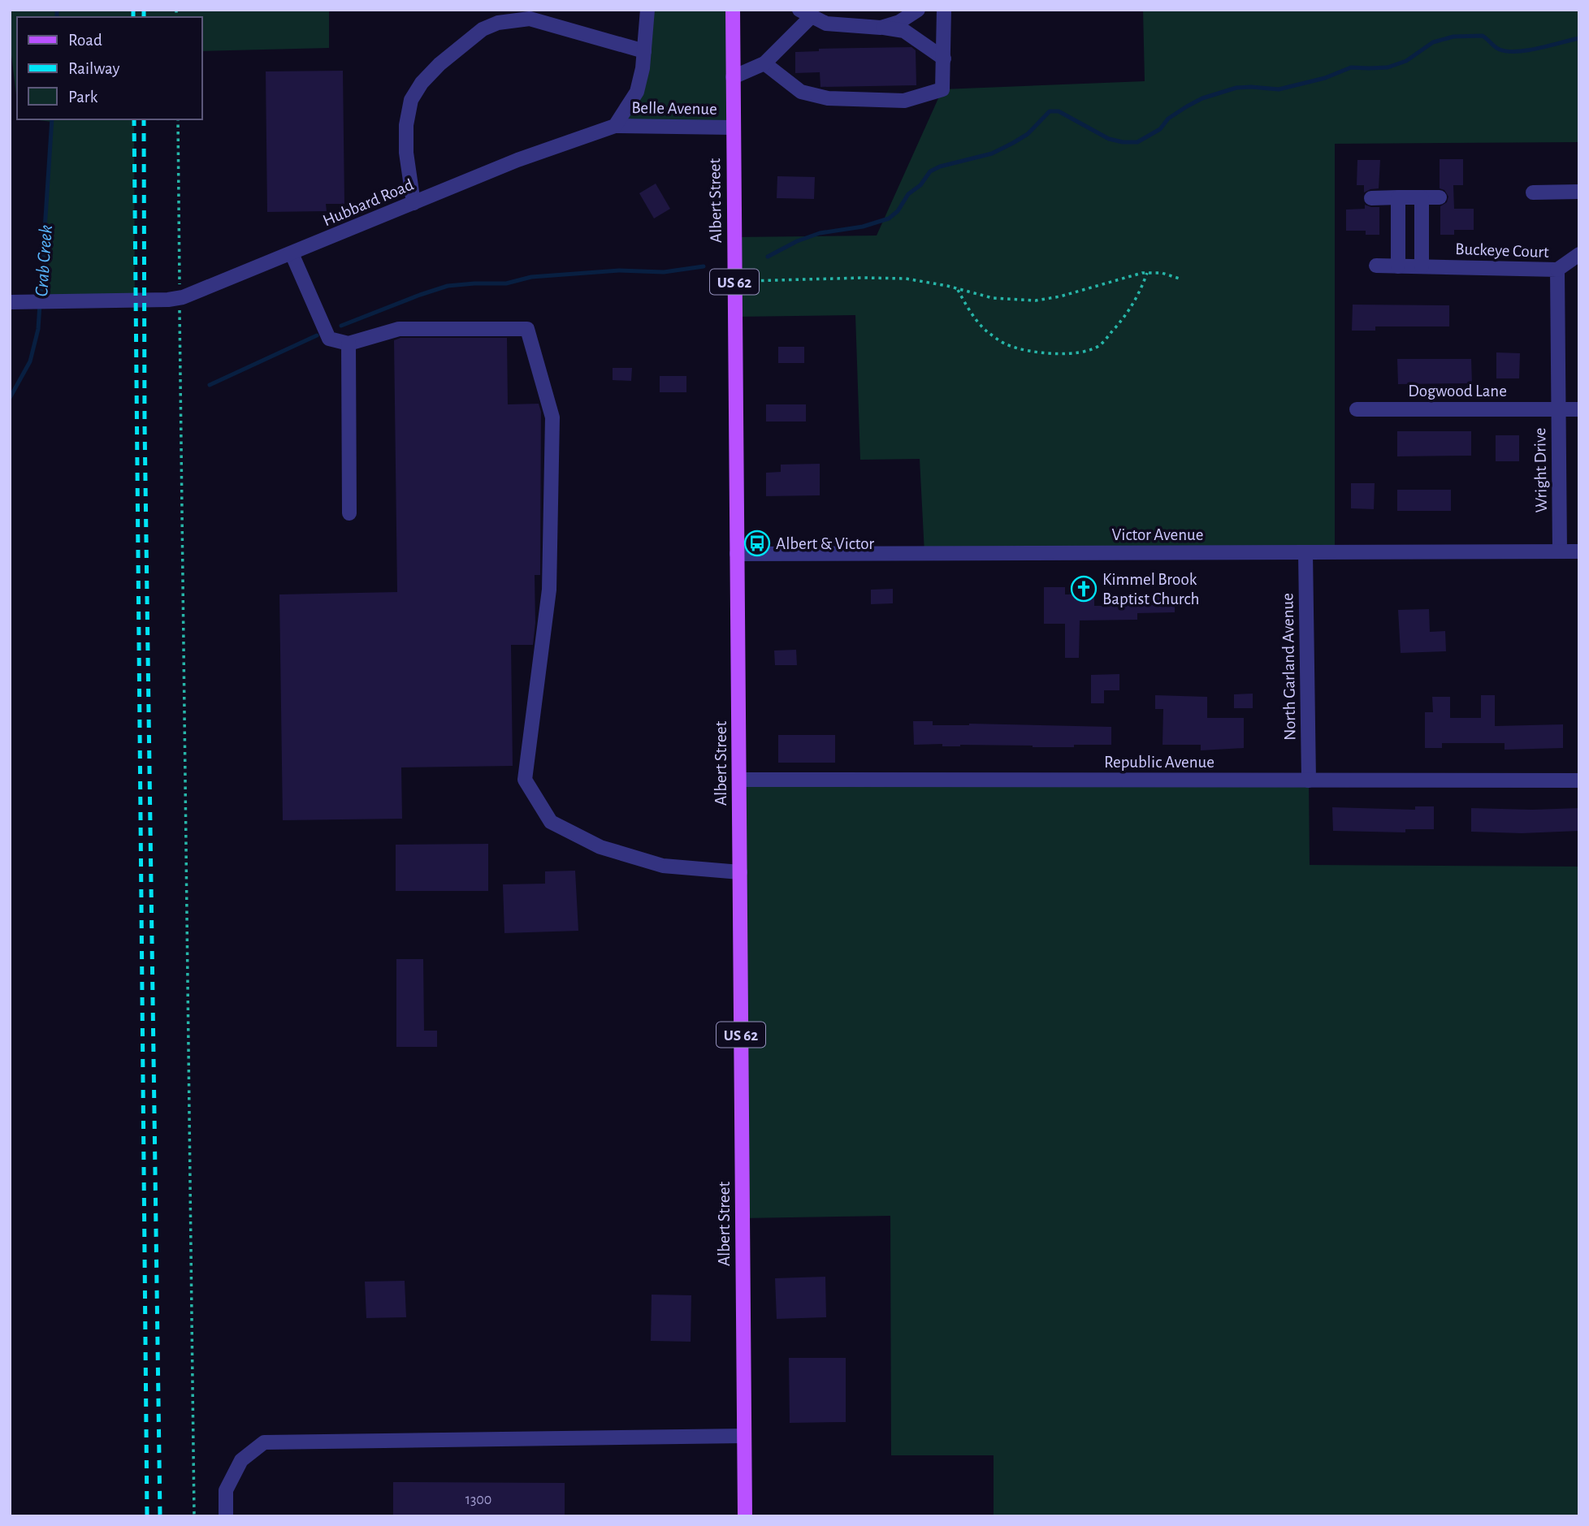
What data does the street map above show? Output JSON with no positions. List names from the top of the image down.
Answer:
{
  "streets": {
    "main road": ["Albert Street", "US 62"],
    "street": [
      "Belle Avenue",
      "Hubbard Road",
      "Buckeye Court",
      "Dogwood Lane",
      "Wright Drive",
      "Victor Avenue",
      "North Garland Avenue",
      "Republic Avenue"
    ]
  },
  "crossings": [
    ["Belle Avenue", "Albert Street"],
    ["Belle Avenue", "Hubbard Road"],
    ["Albert Street", "Victor Avenue"],
    ["Albert Street", "Republic Avenue"],
    ["Buckeye Court", "Dogwood Lane"],
    ["Buckeye Court", "Wright Drive"],
    ["Dogwood Lane", "Wright Drive"],
    ["Wright Drive", "Victor Avenue"],
    ["Victor Avenue", "North Garland Avenue"],
    ["North Garland Avenue", "Republic Avenue"]
  ],
  "water": ["Crab Creek"],
  "places": {
    "bus stop": ["Albert & Victor"],
    "church": ["Kimmel Brook Baptist Church"]
  },
  "house_numbers": ["1300"],
  "legend": ["Road", "Railway", "Park"]
}
